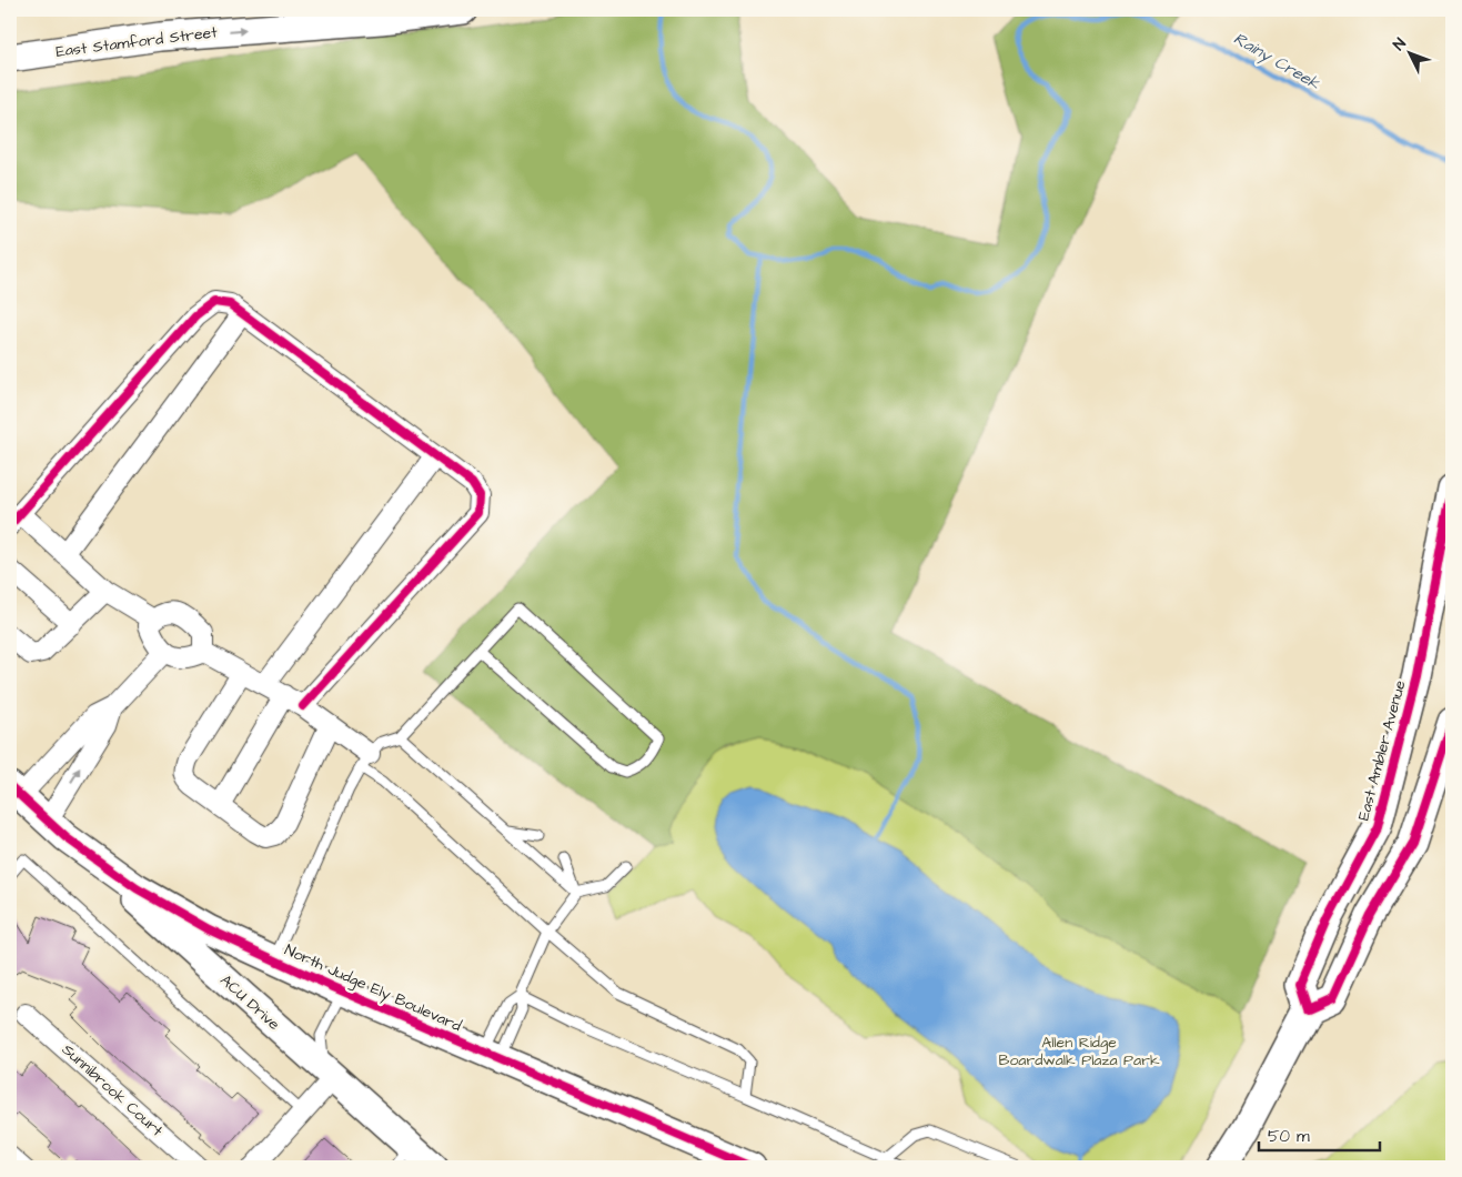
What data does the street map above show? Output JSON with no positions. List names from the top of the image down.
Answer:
{
  "streets": {
    "main road": [
      "East Stamford Street",
      "East Ambler Avenue",
      "North Judge Ely Boulevard",
      "ACU Drive"
    ],
    "street": ["Sunnibrook Court"]
  },
  "crossings": [
    ["North Judge Ely Boulevard", "ACU Drive"]
  ],
  "one_way": ["East Stamford Street"],
  "water": ["Rainy Creek"],
  "parks": ["Allen Ridge Boardwalk Plaza Park"],
  "scale_bar": "50 m",
  "north": "top left"
}
